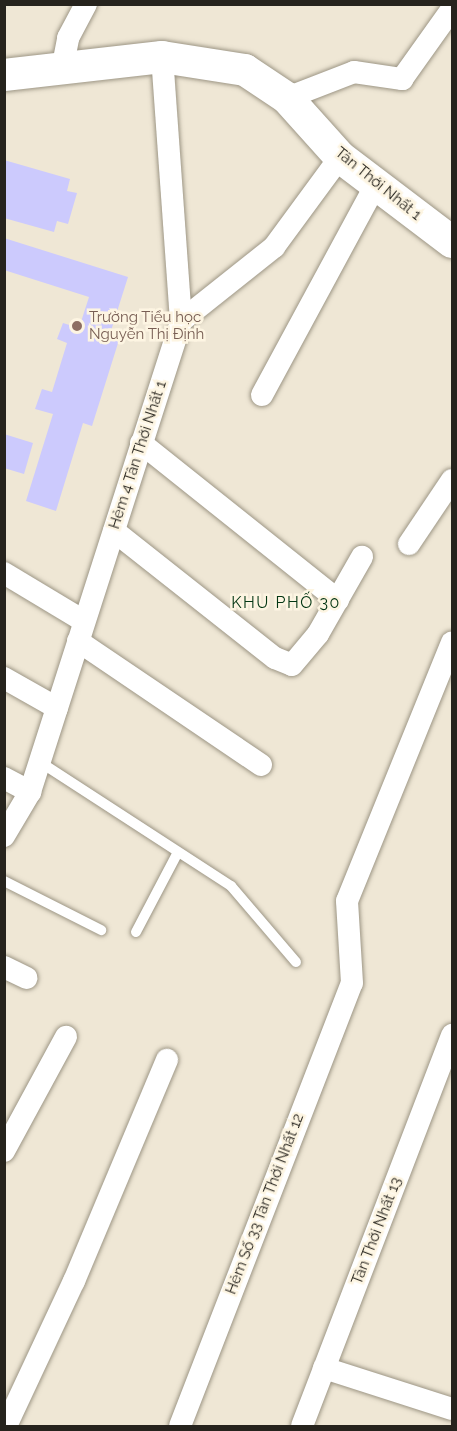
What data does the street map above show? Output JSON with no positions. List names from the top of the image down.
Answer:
{
  "streets": {
    "street": [
      "Tân Thới Nhất 1",
      "Hẻm 4 Tân Thới Nhất 1",
      "Hẻm Số 33 Tân Thới Nhất 12",
      "Tân Thới Nhất 13"
    ]
  },
  "crossings": [
    ["Tân Thới Nhất 1", "Hẻm 4 Tân Thới Nhất 1"]
  ],
  "districts": ["KHU PHỐ 30"],
  "places": ["Trường Tiểu học Nguyễn Thị Định"]
}
